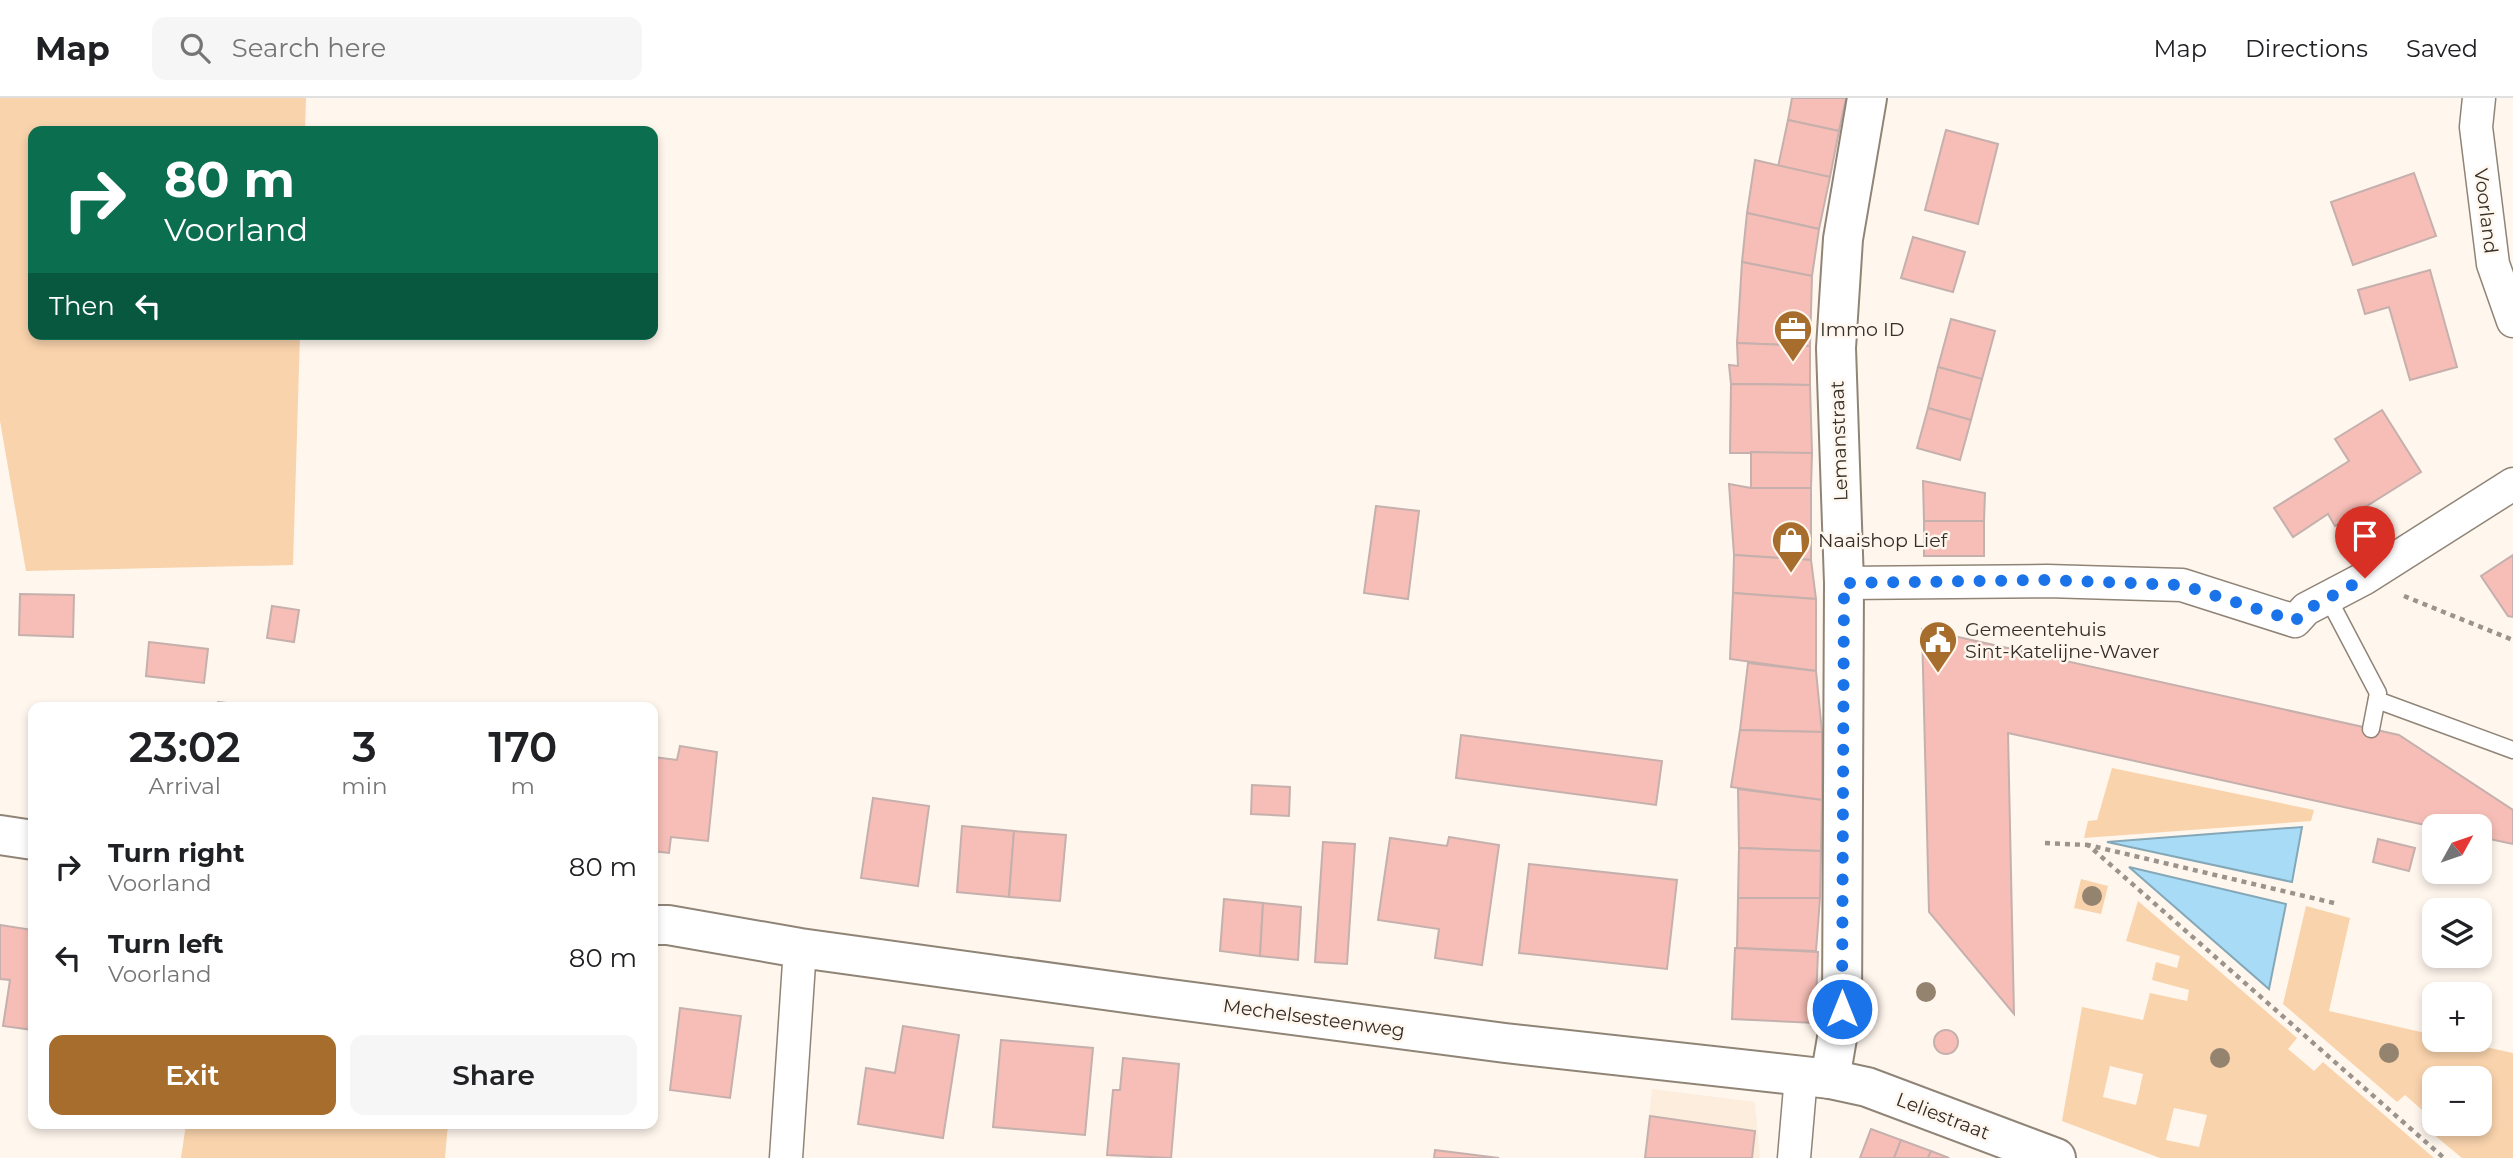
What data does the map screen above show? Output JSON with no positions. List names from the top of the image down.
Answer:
{
  "streets": {
    "street": [
      "Voorland",
      "Lemanstraat",
      "Mechelsesteenweg",
      "Leliestraat"
    ]
  },
  "crossings": [
    ["Lemanstraat", "Mechelsesteenweg"],
    ["Lemanstraat", "Leliestraat"],
    ["Mechelsesteenweg", "Leliestraat"]
  ],
  "places": {
    "office": ["Immo ID"],
    "shop": ["Naaishop Lief"],
    "public building": ["Gemeentehuis Sint-Katelijne-Waver"]
  },
  "north": "top right",
  "page": {
    "header": "Map",
    "search": "Search here",
    "nav": ["Map", "Directions", "Saved"],
    "turn": ["80 m", "Voorland"],
    "then": "Then",
    "eta": [
      "23:02",
      "Arrival",
      "3",
      "min",
      "170",
      "m"
    ],
    "map_buttons": ["+", "−"],
    "list": [
      {
        "name": "Turn right",
        "note": "Voorland",
        "value": "80 m"
      },
      {
        "name": "Turn left",
        "note": "Voorland",
        "value": "80 m"
      }
    ],
    "buttons": ["Exit", "Share"]
  }
}
